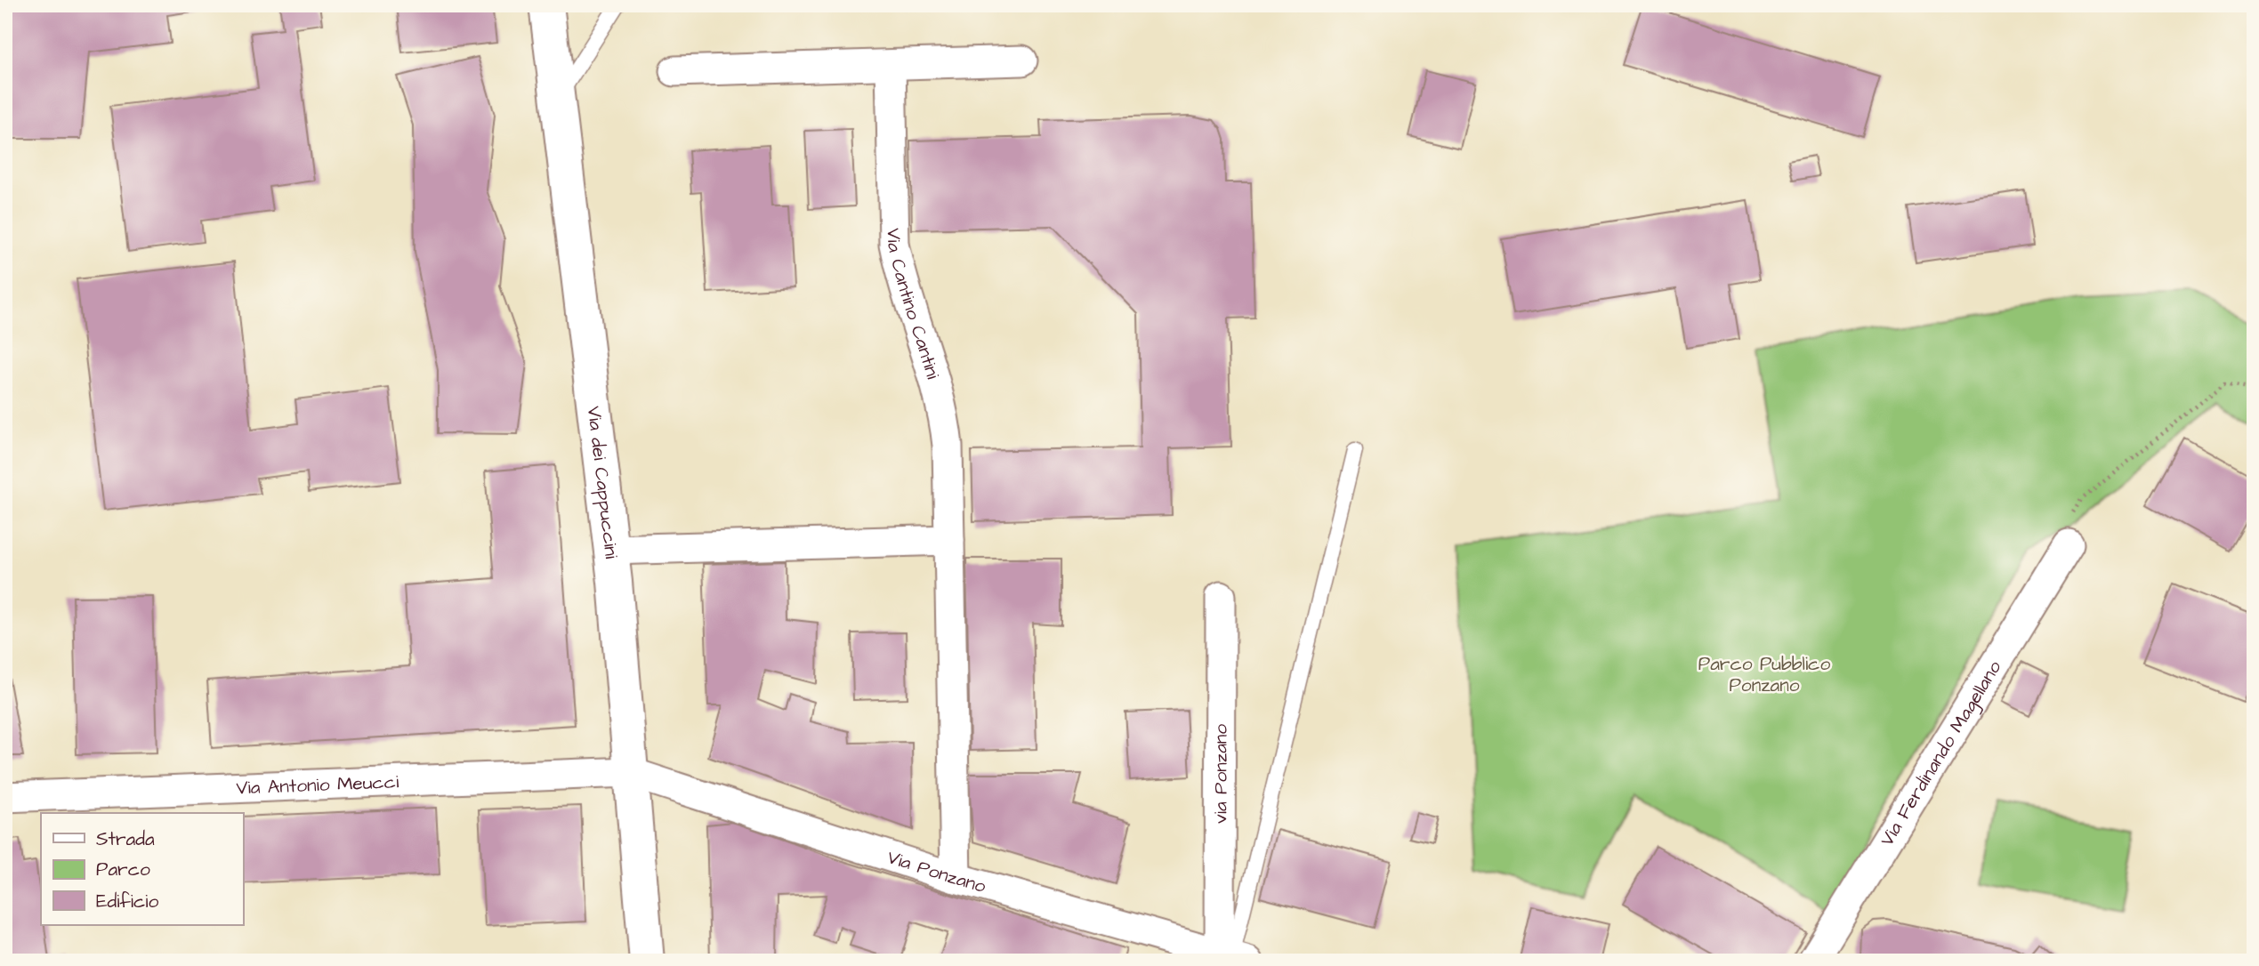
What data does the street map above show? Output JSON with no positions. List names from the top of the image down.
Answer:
{
  "streets": {
    "main road": ["Via dei Cappuccini"],
    "street": [
      "Via Cantino Cantini",
      "Via Ferdinando Magellano",
      "via Ponzano",
      "Via Antonio Meucci",
      "Via Ponzano"
    ]
  },
  "crossings": [
    ["Via Cantino Cantini", "Via Ponzano"],
    ["Via dei Cappuccini", "Via Antonio Meucci"],
    ["Via dei Cappuccini", "Via Ponzano"],
    ["via Ponzano", "Via Ponzano"],
    ["Via Antonio Meucci", "Via Ponzano"]
  ],
  "parks": ["Parco Pubblico Ponzano"],
  "legend": ["Strada", "Parco", "Edificio"]
}
